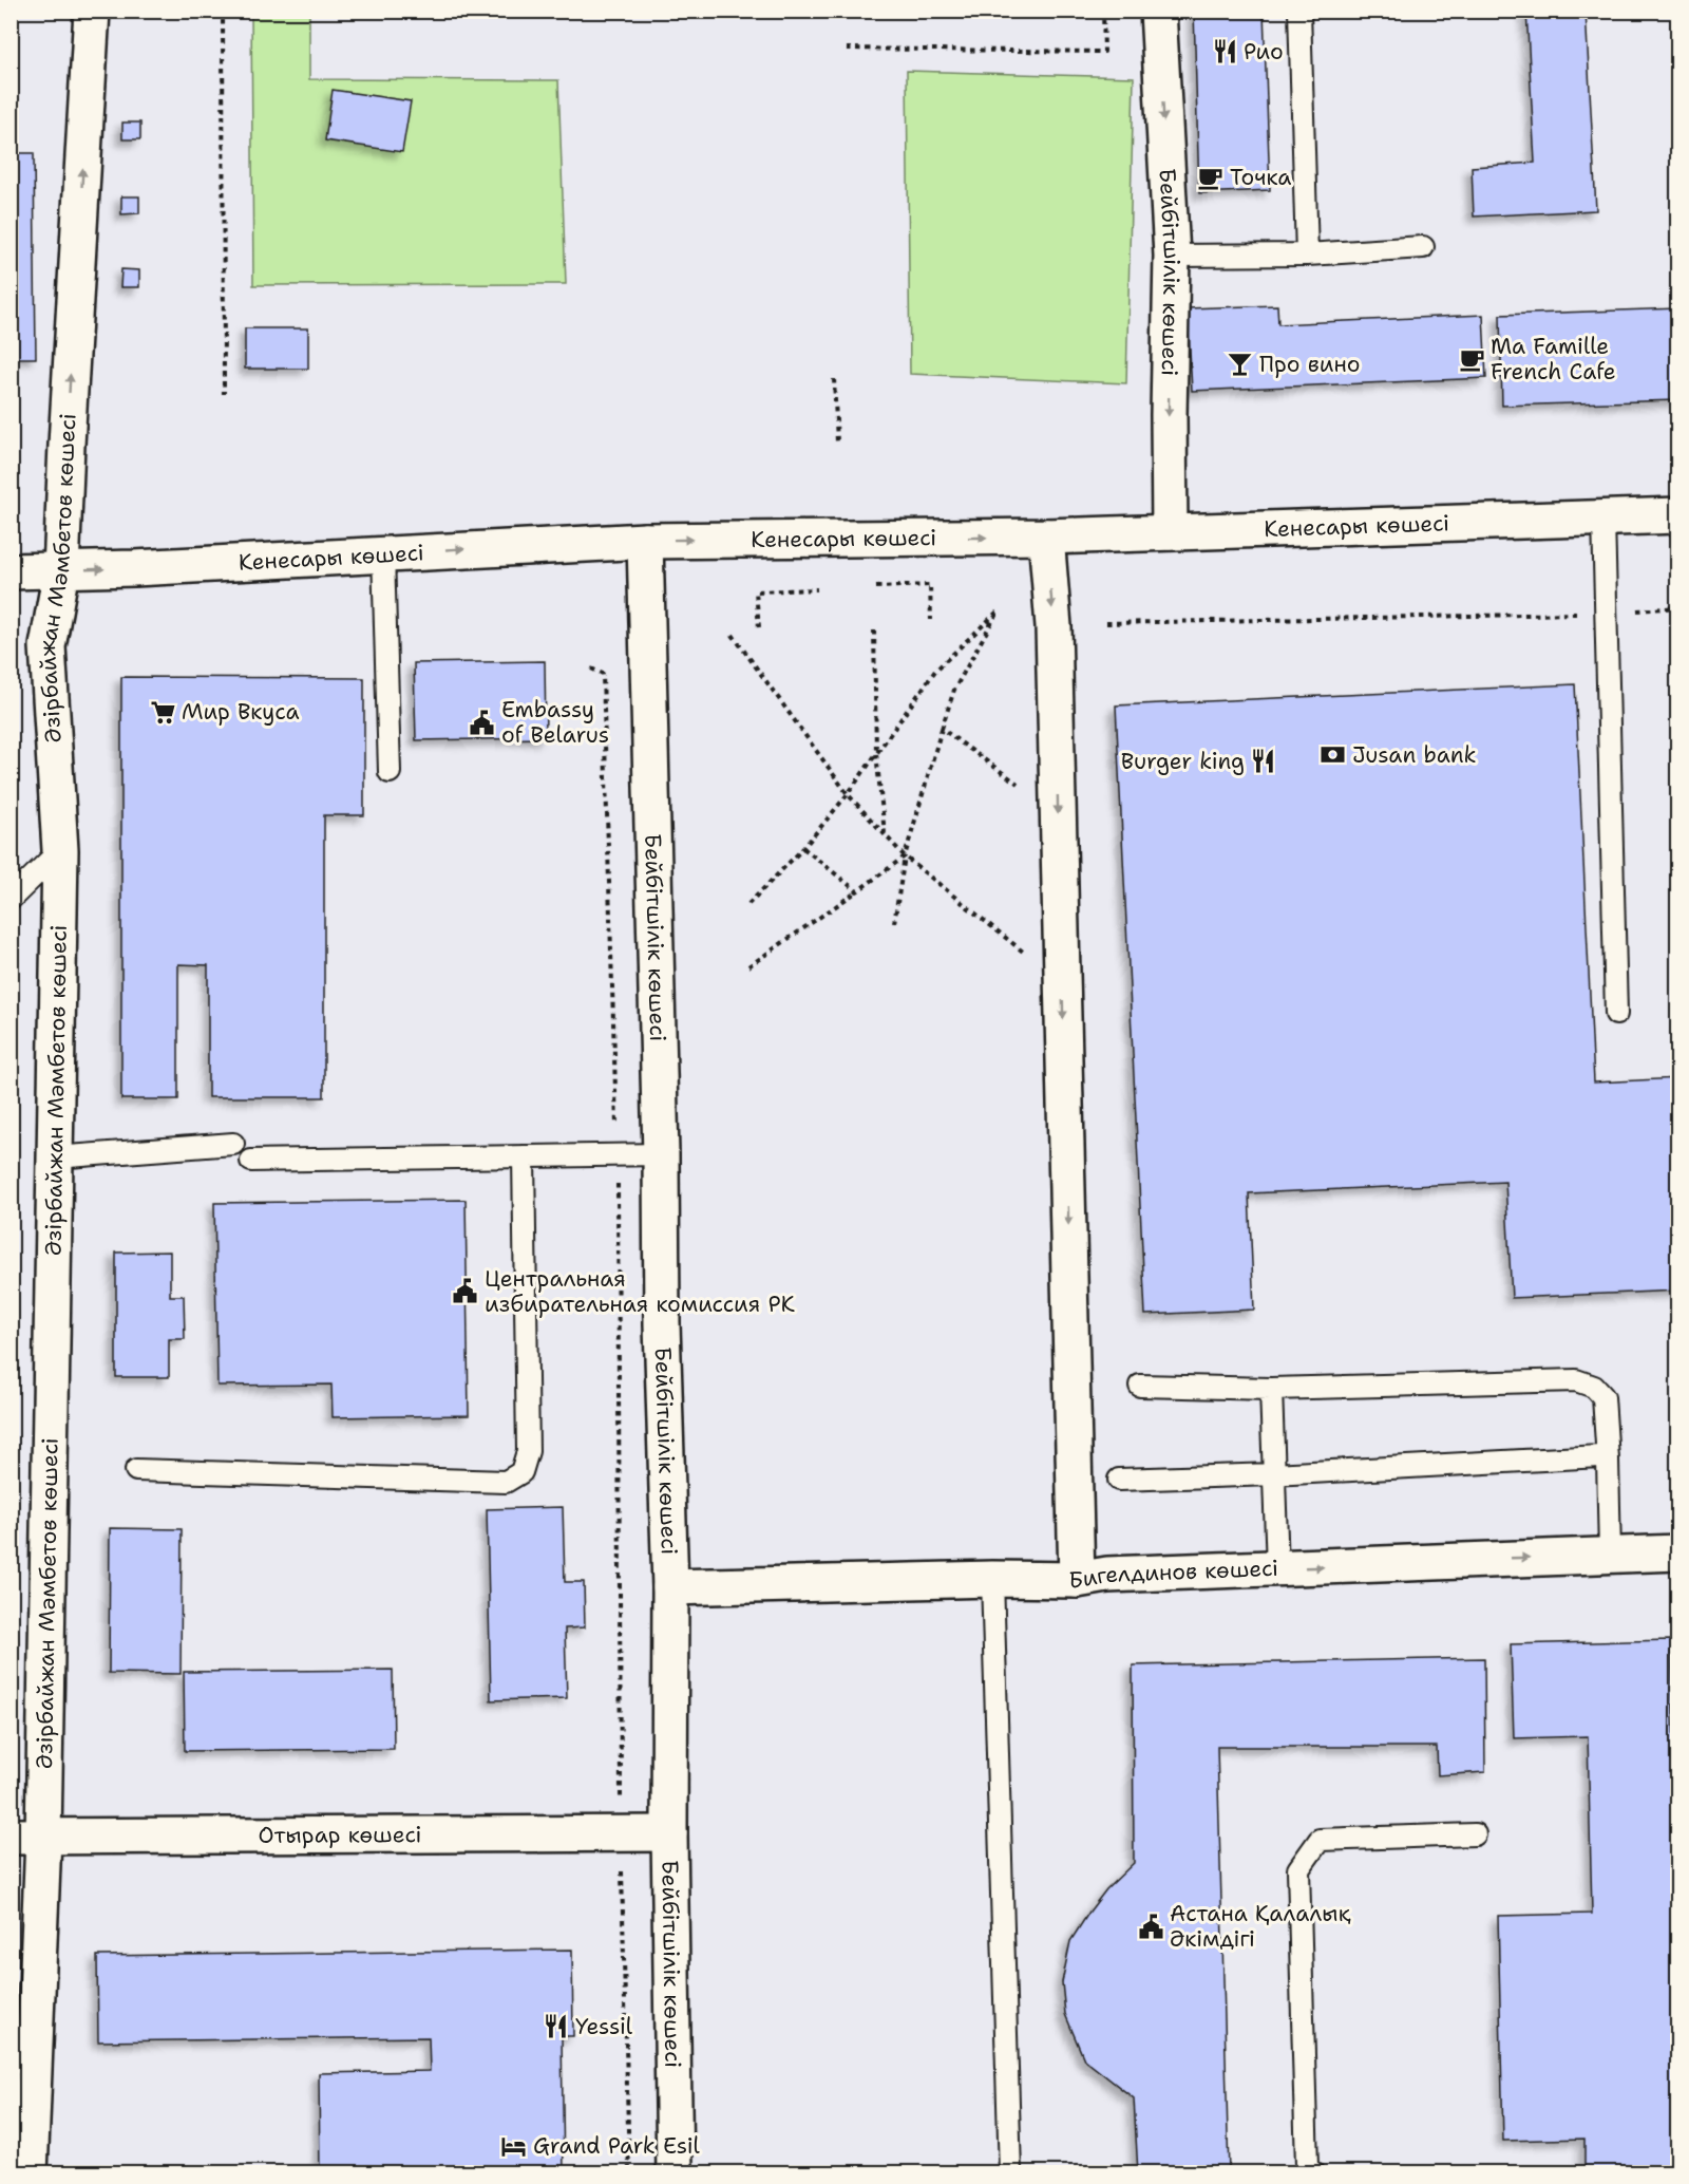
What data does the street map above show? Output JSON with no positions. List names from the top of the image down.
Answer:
{
  "streets": {
    "street": [
      "Бейбітшілік көшесі",
      "Кенесары көшесі",
      "Әзірбайжан Мәмбетов көшесі",
      "Бигелдинов көшесі",
      "Отырар көшесі"
    ]
  },
  "crossings": [
    ["Бейбітшілік көшесі", "Кенесары көшесі"],
    ["Бейбітшілік көшесі", "Бигелдинов көшесі"],
    ["Бейбітшілік көшесі", "Отырар көшесі"],
    ["Кенесары көшесі", "Әзірбайжан Мәмбетов көшесі"],
    ["Әзірбайжан Мәмбетов көшесі", "Отырар көшесі"]
  ],
  "one_way": ["Кенесары көшесі"],
  "places": {
    "restaurant": ["Рио", "Burger king", "Yessil"],
    "cafe": ["Точка", "Ma Famille French Cafe"],
    "bar": ["Про вино"],
    "supermarket": ["Мир Вкуса"],
    "public building": ["Embassy of Belarus", "Центральная избирательная комиссия РК", "Астана Қалалық Әкімдігі"],
    "bank": ["Jusan bank"],
    "hotel": ["Grand Park Esil"]
  }
}
